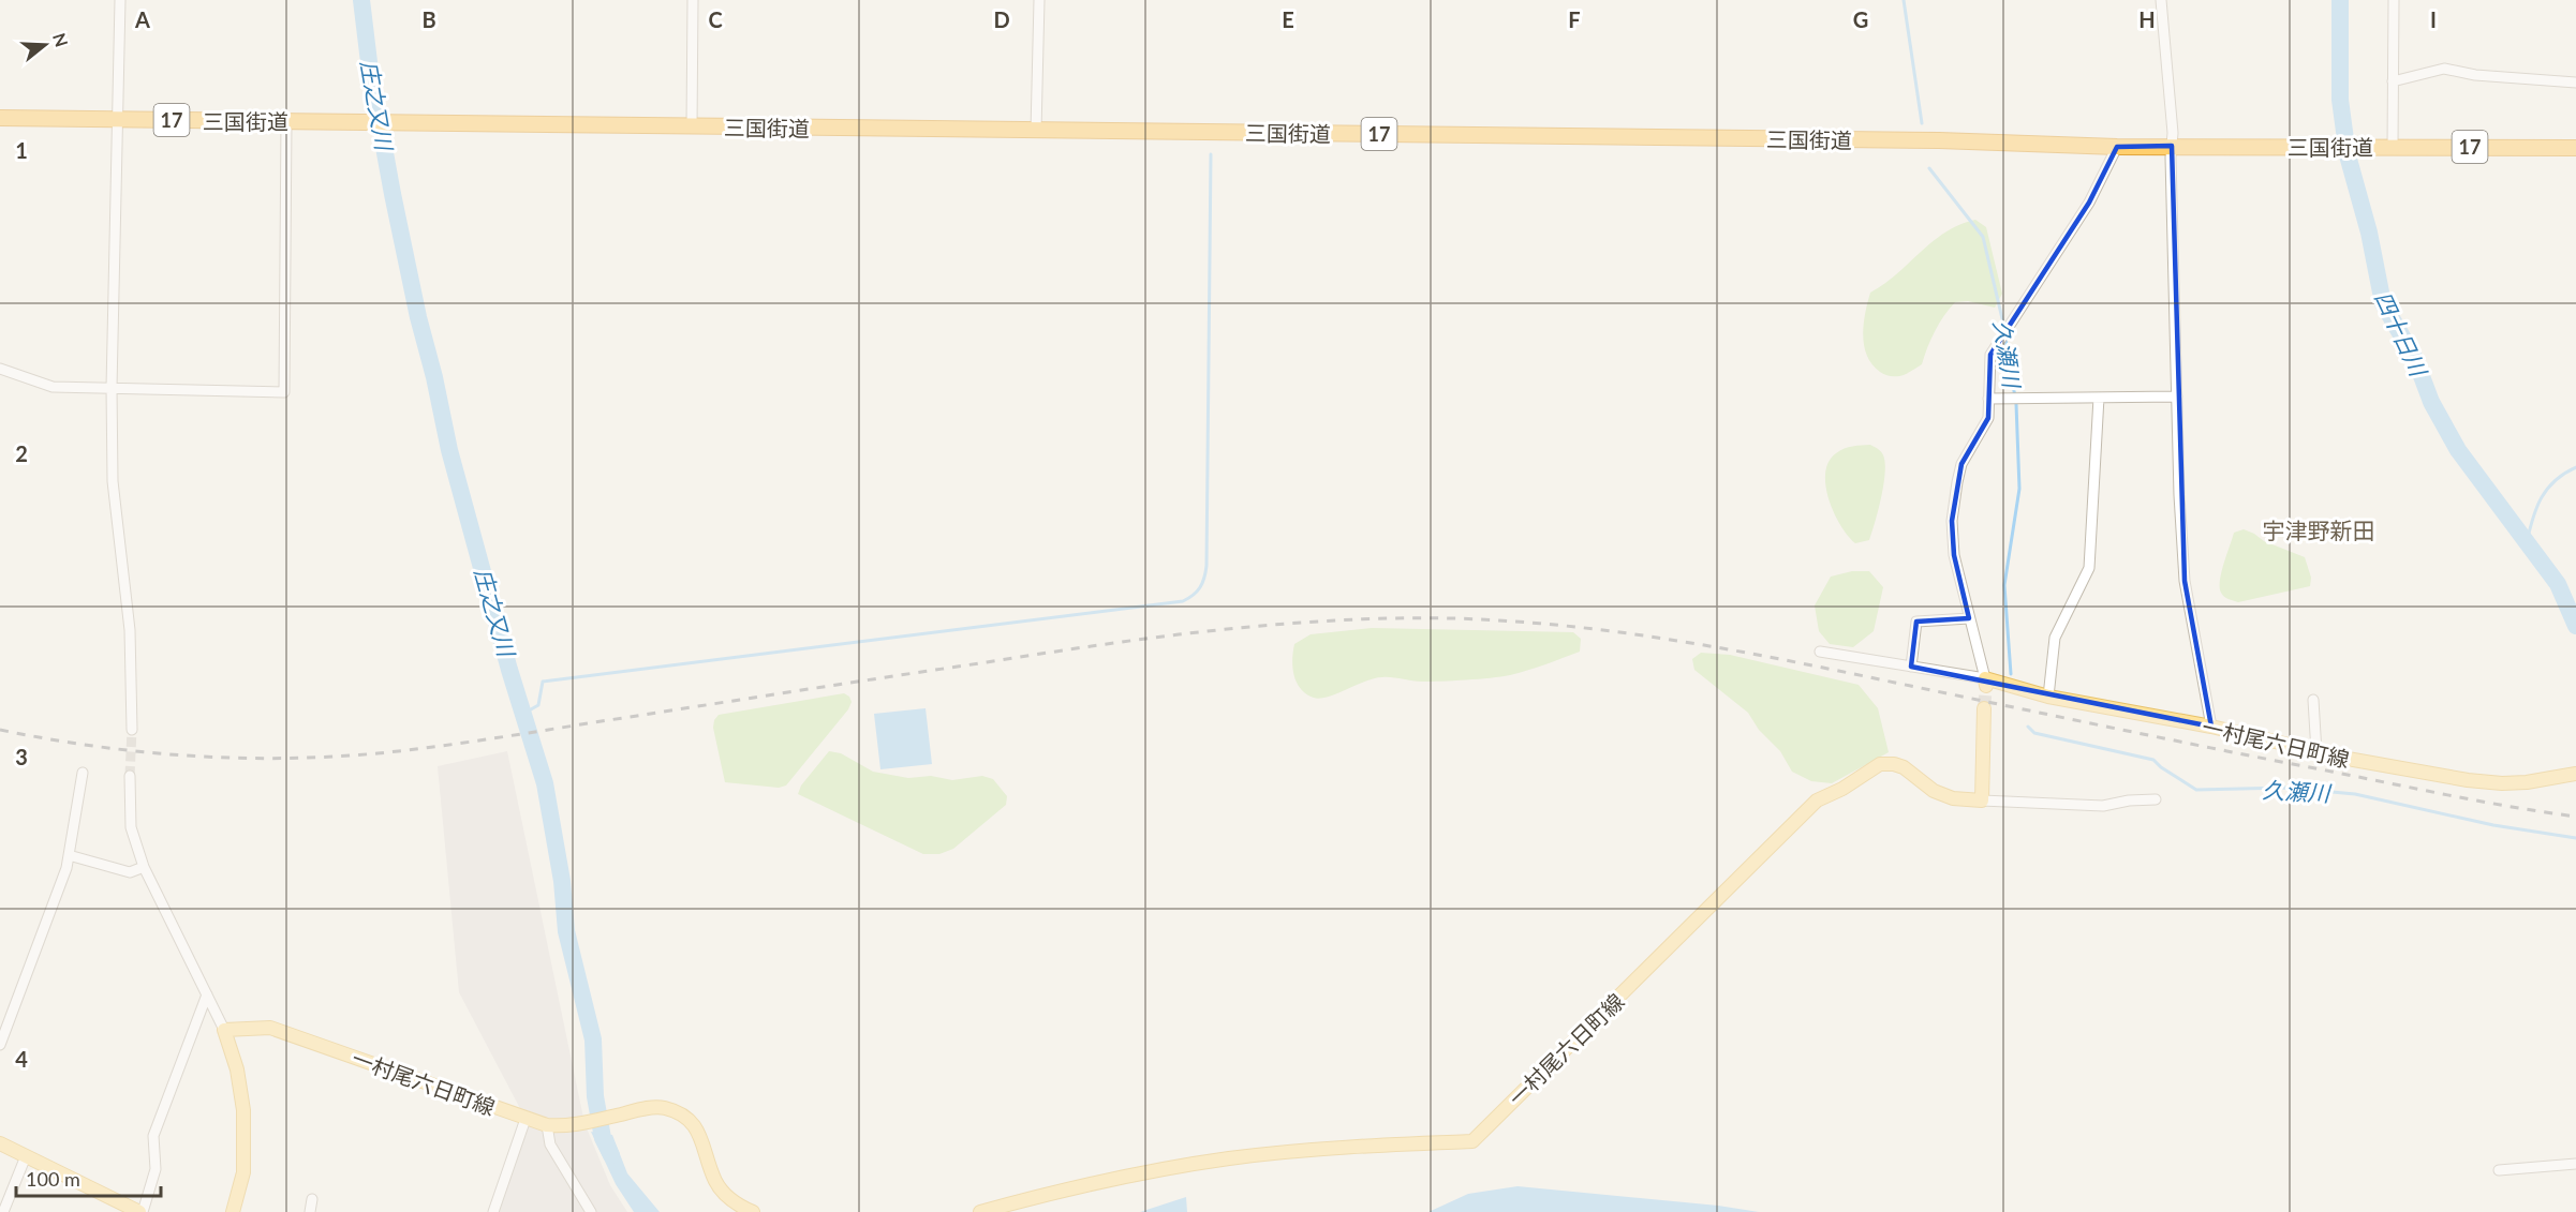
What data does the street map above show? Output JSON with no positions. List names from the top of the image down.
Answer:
{
  "streets": {
    "highway": ["17", "三国街道"],
    "main road": ["一村尾六日町線"]
  },
  "districts": ["宇津野新田"],
  "water": ["庄之又川", "四十日川", "久瀬川"],
  "scale_bar": "100 m",
  "north": "right",
  "grid": {
    "columns": [
      "A",
      "B",
      "C",
      "D",
      "E",
      "F",
      "G",
      "H",
      "I"
    ],
    "rows": [
      "1",
      "2",
      "3",
      "4"
    ]
  }
}
